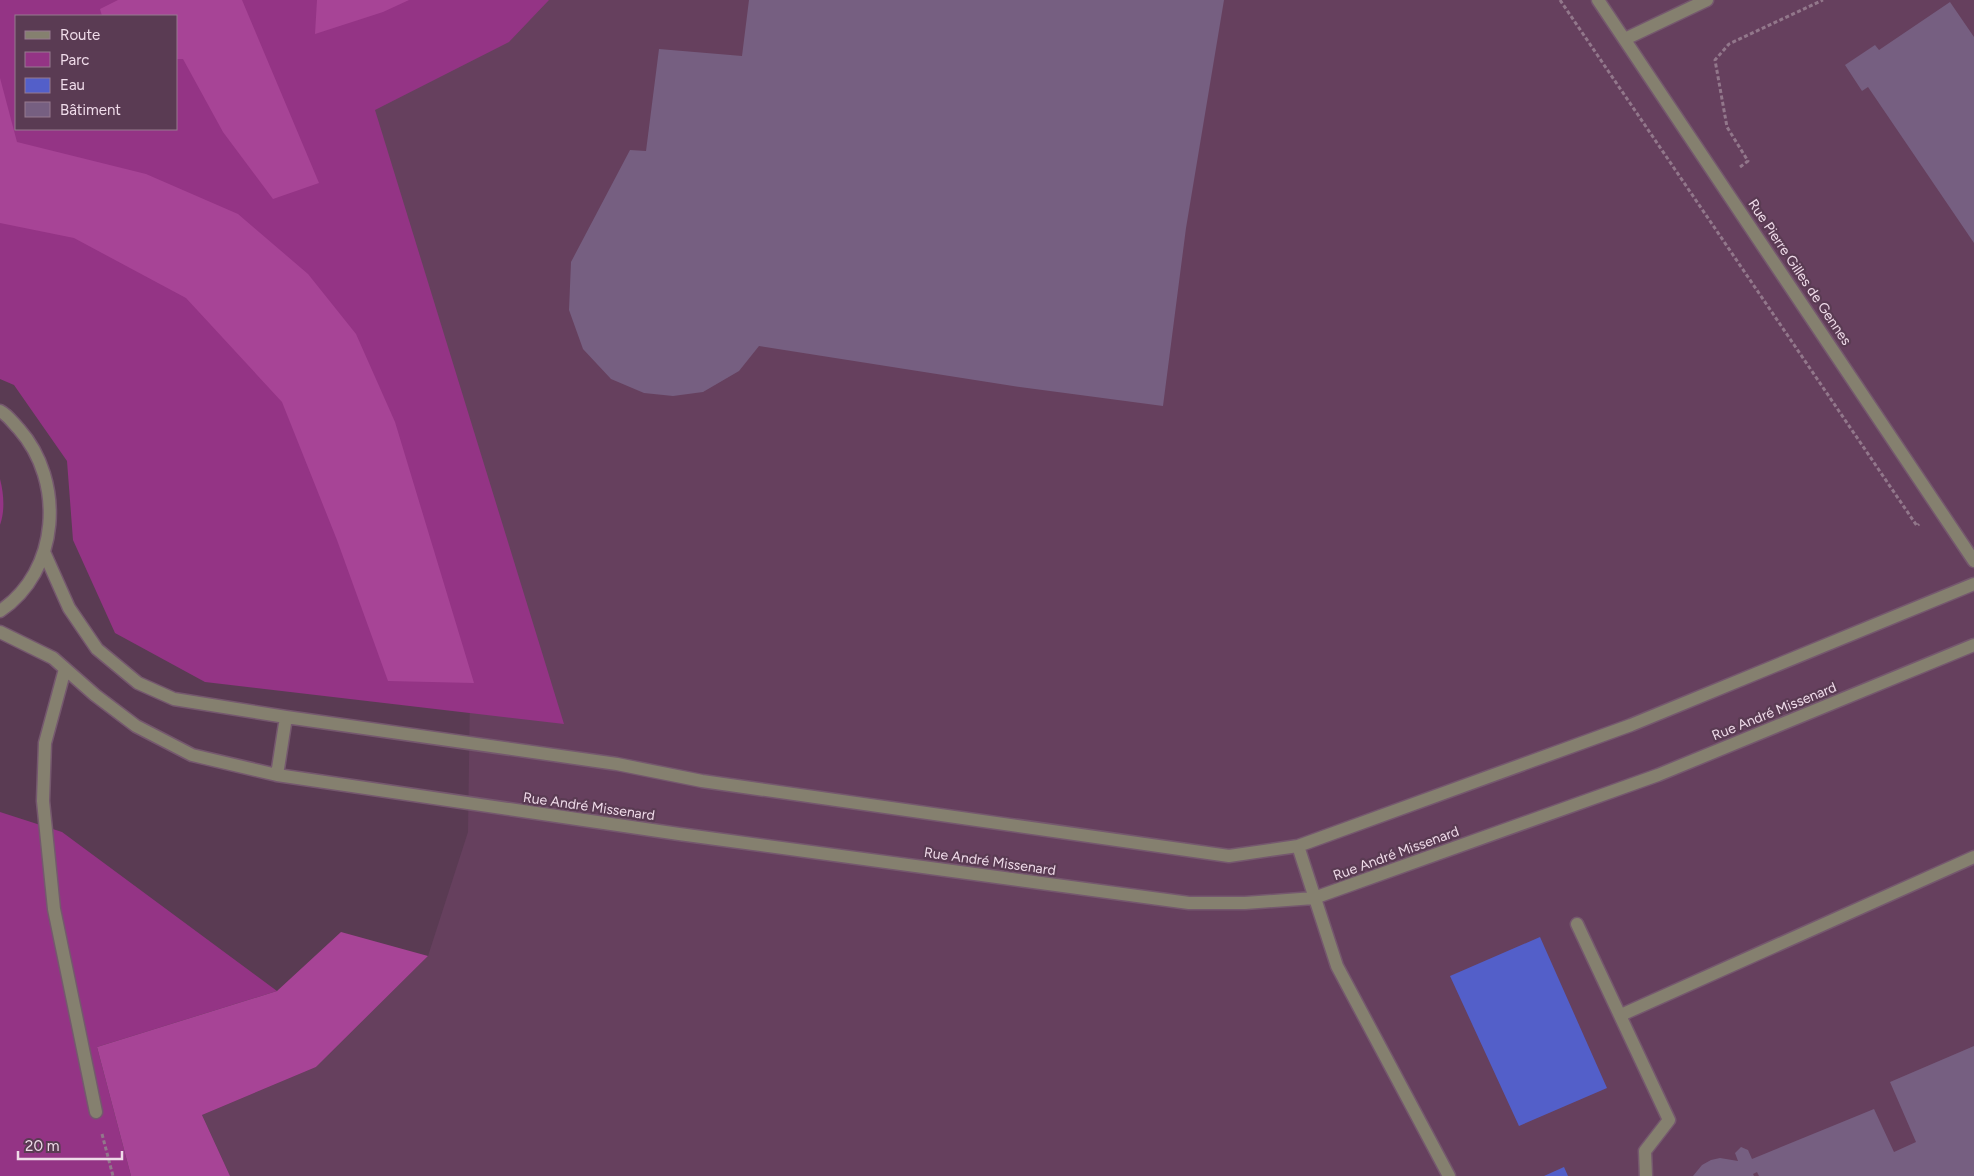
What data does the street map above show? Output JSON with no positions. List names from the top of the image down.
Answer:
{
  "streets": {
    "street": ["Rue Pierre Gilles de Gennes", "Rue André Missenard"]
  },
  "legend": [
    "Route",
    "Parc",
    "Eau",
    "Bâtiment"
  ],
  "scale_bar": "20 m"
}
